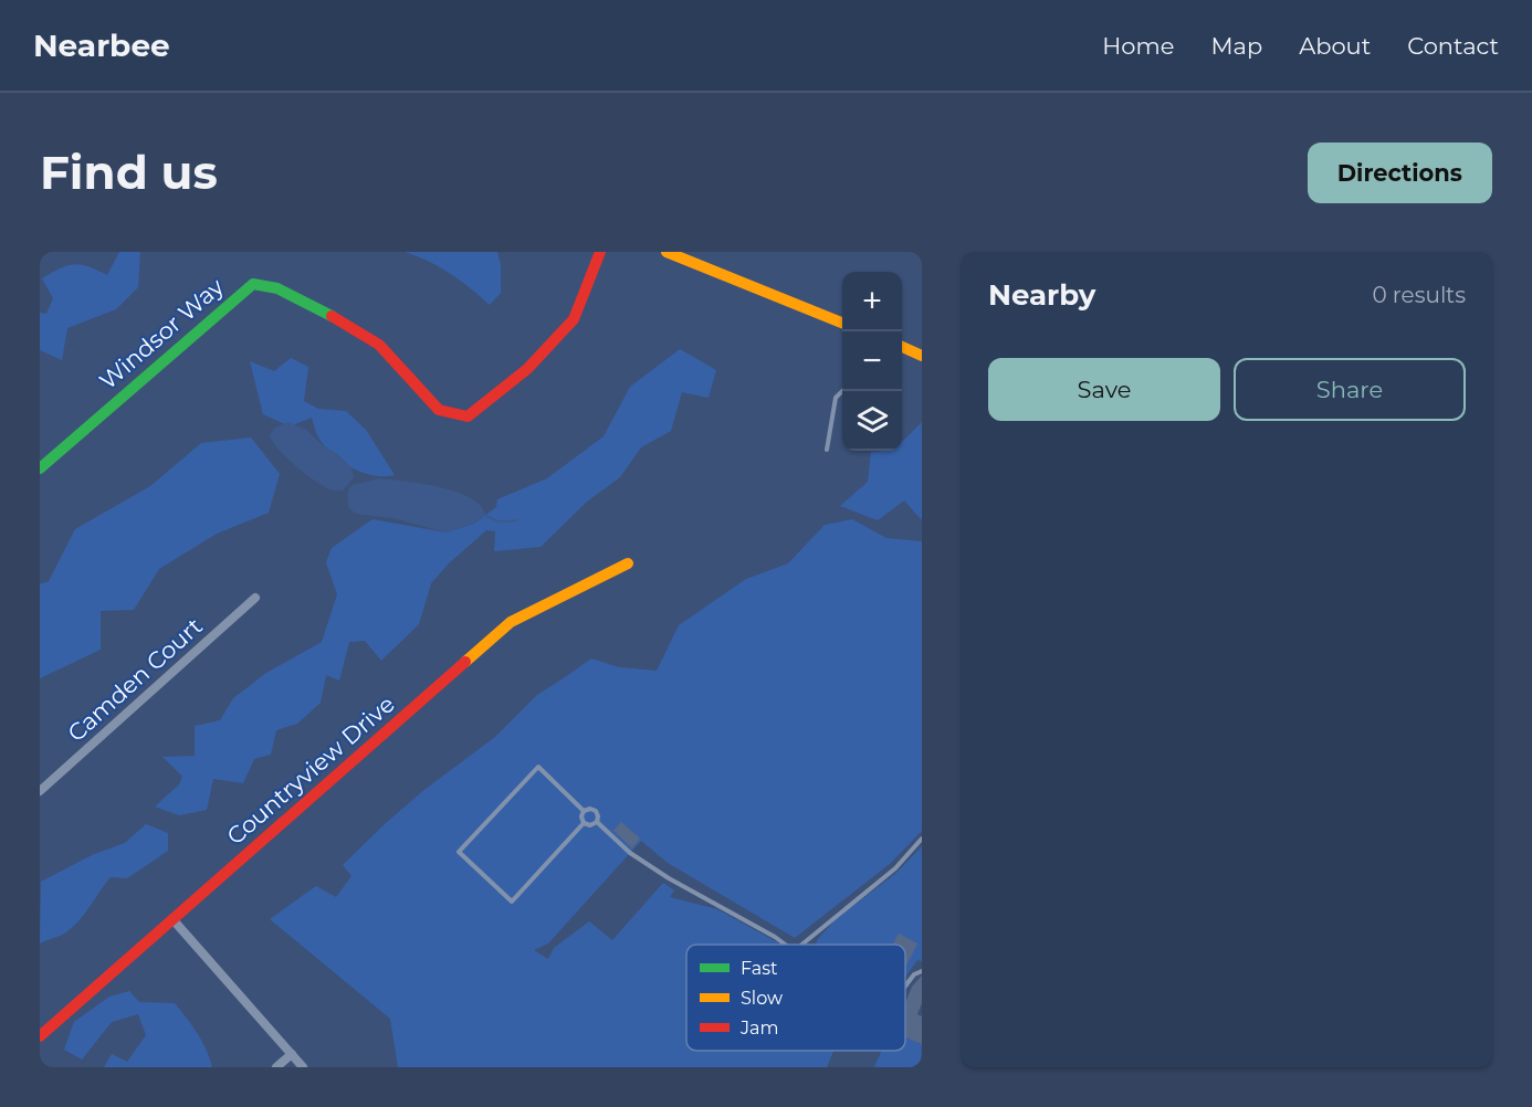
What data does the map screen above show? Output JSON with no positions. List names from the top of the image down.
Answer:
{
  "streets": {
    "street": ["Windsor Way", "Camden Court", "Countryview Drive"]
  },
  "legend": ["Fast", "Slow", "Jam"],
  "page": {
    "header": "Nearbee",
    "nav": [
      "Home",
      "Map",
      "About",
      "Contact"
    ],
    "buttons": [
      "Directions",
      ["Save", "Share"]
    ],
    "title": "Find us",
    "heading": ["Nearby", "0 results"],
    "map_buttons": ["+", "−"]
  }
}
